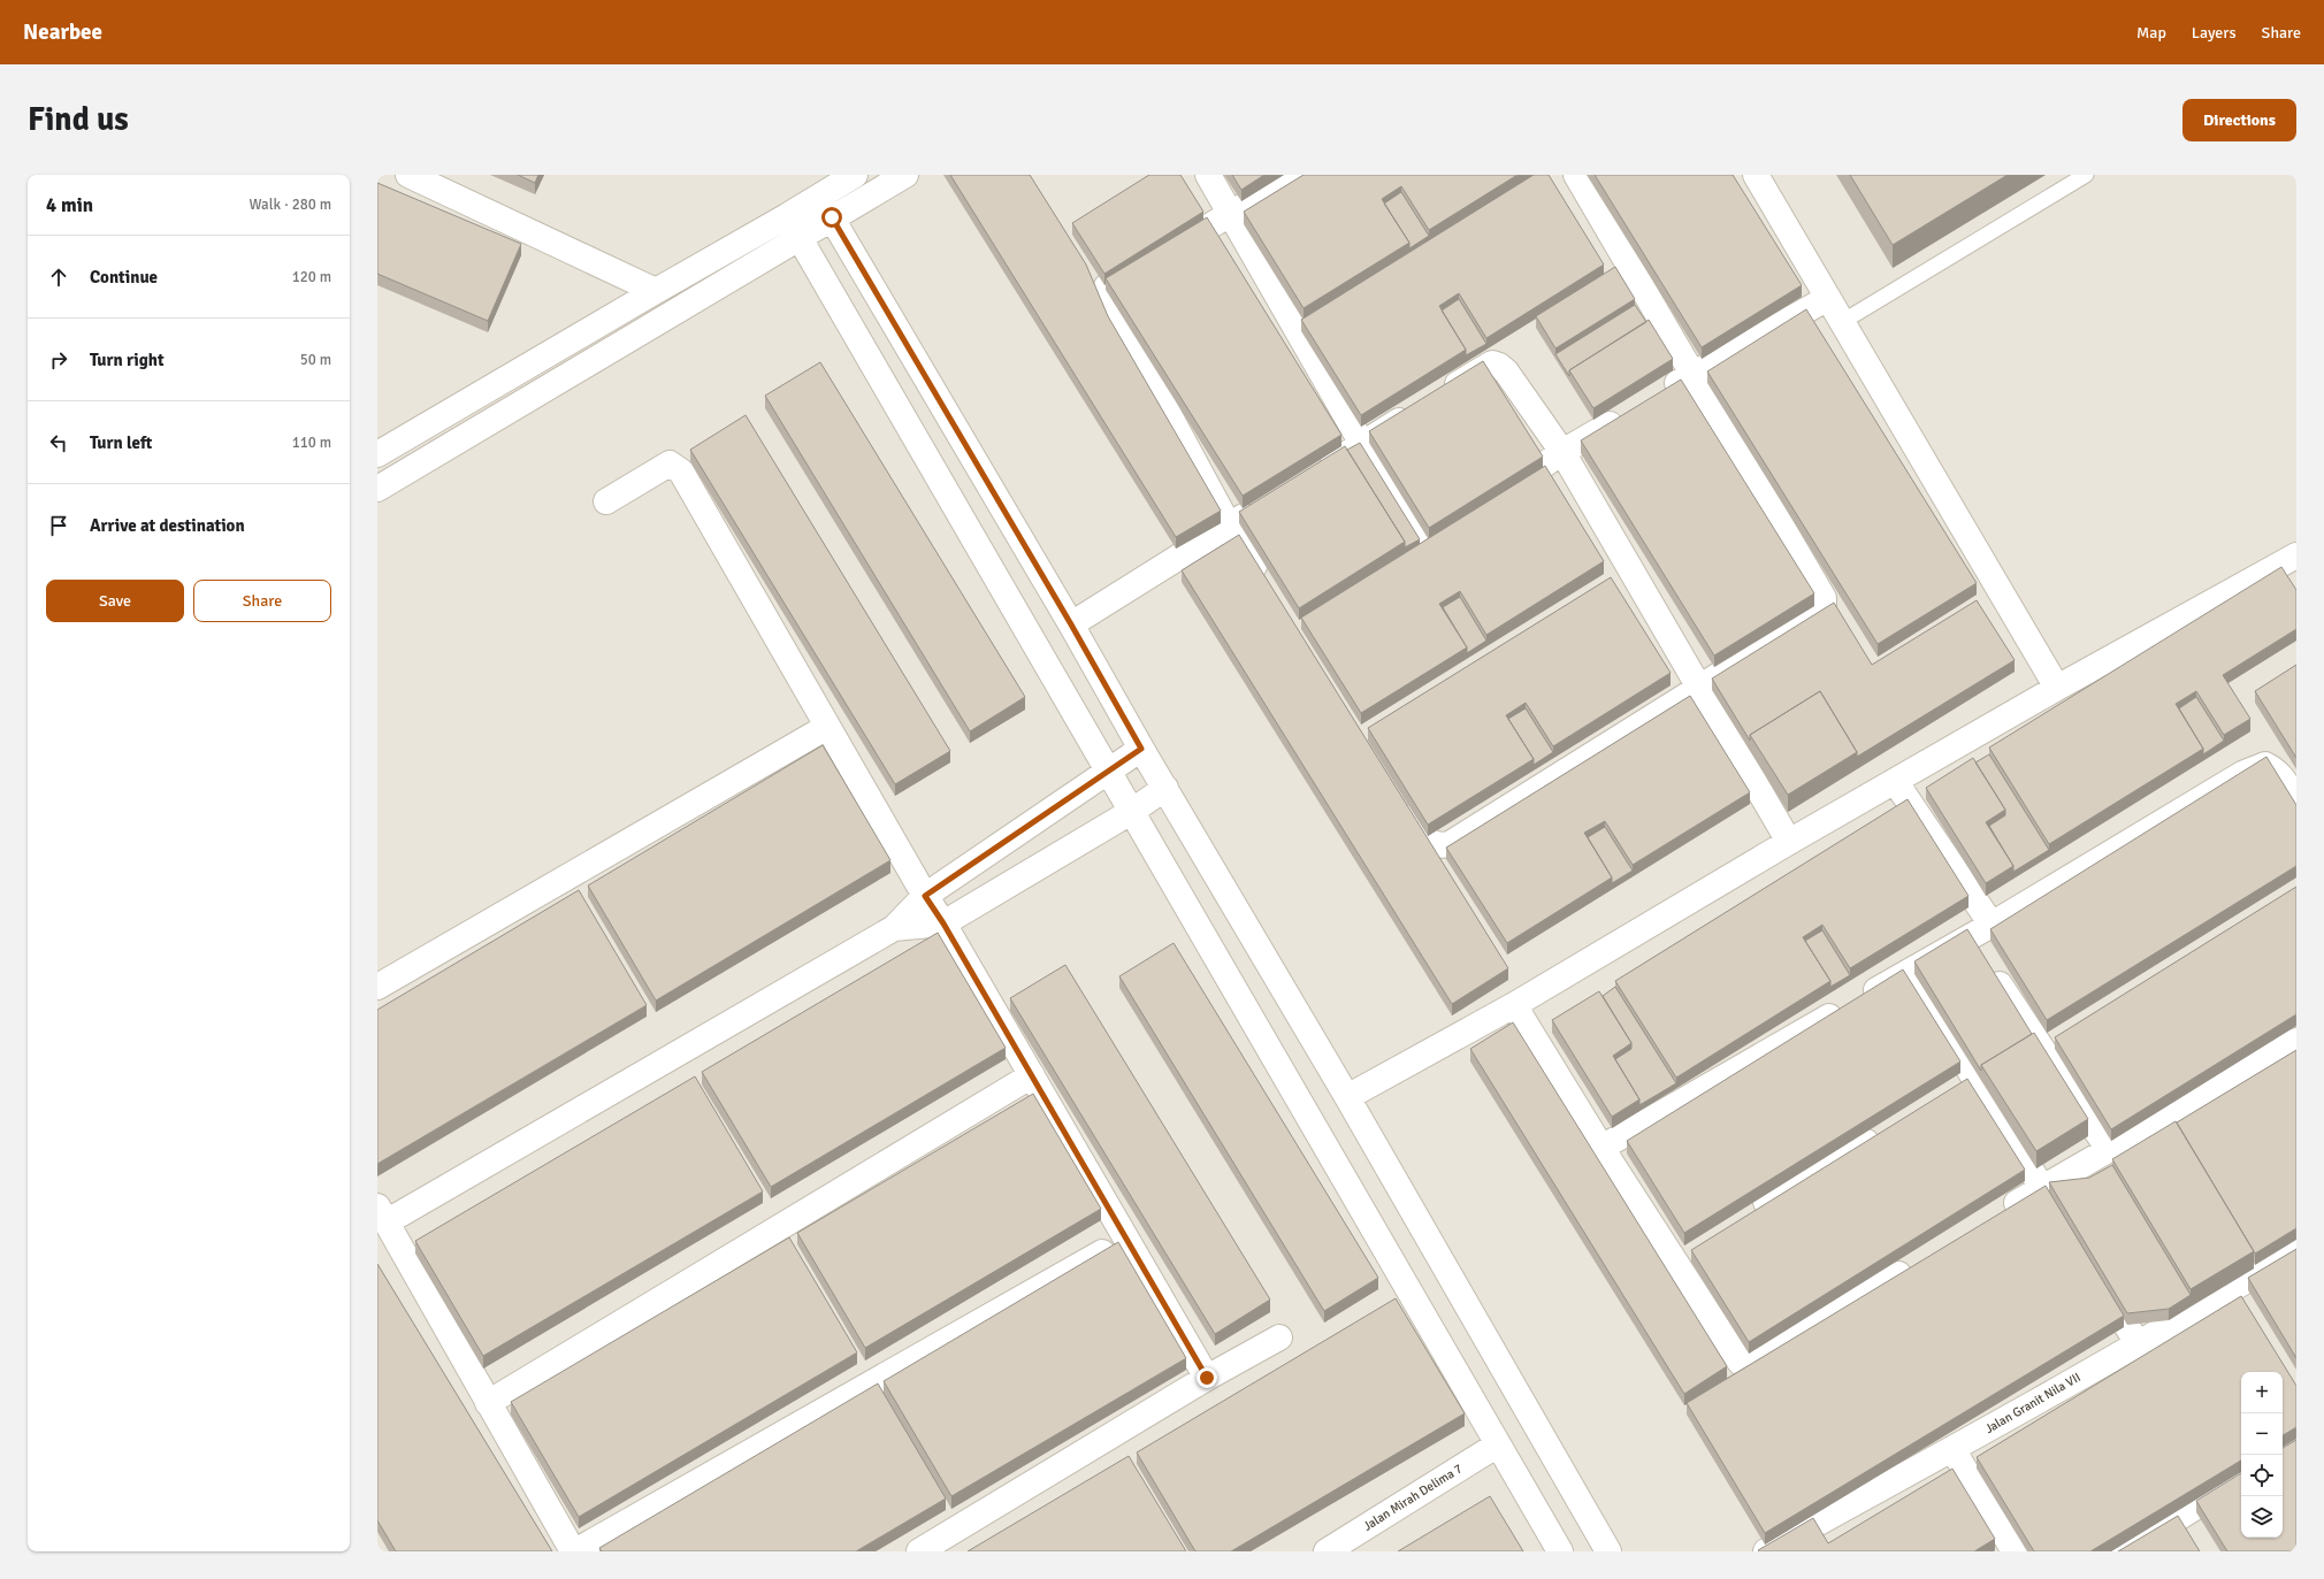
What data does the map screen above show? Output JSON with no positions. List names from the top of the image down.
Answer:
{
  "streets": {
    "street": ["Jalan Granit Nila VII", "Jalan Mirah Delima 7"]
  },
  "page": {
    "header": "Nearbee",
    "nav": ["Map", "Layers", "Share"],
    "buttons": [
      "Directions",
      ["Save", "Share"]
    ],
    "title": "Find us",
    "heading": ["4 min", "Walk · 280 m"],
    "list": [
      ["Continue", "120 m"],
      ["Turn right", "50 m"],
      ["Turn left", "110 m"],
      "Arrive at destination"
    ],
    "map_buttons": ["+", "−"]
  }
}
